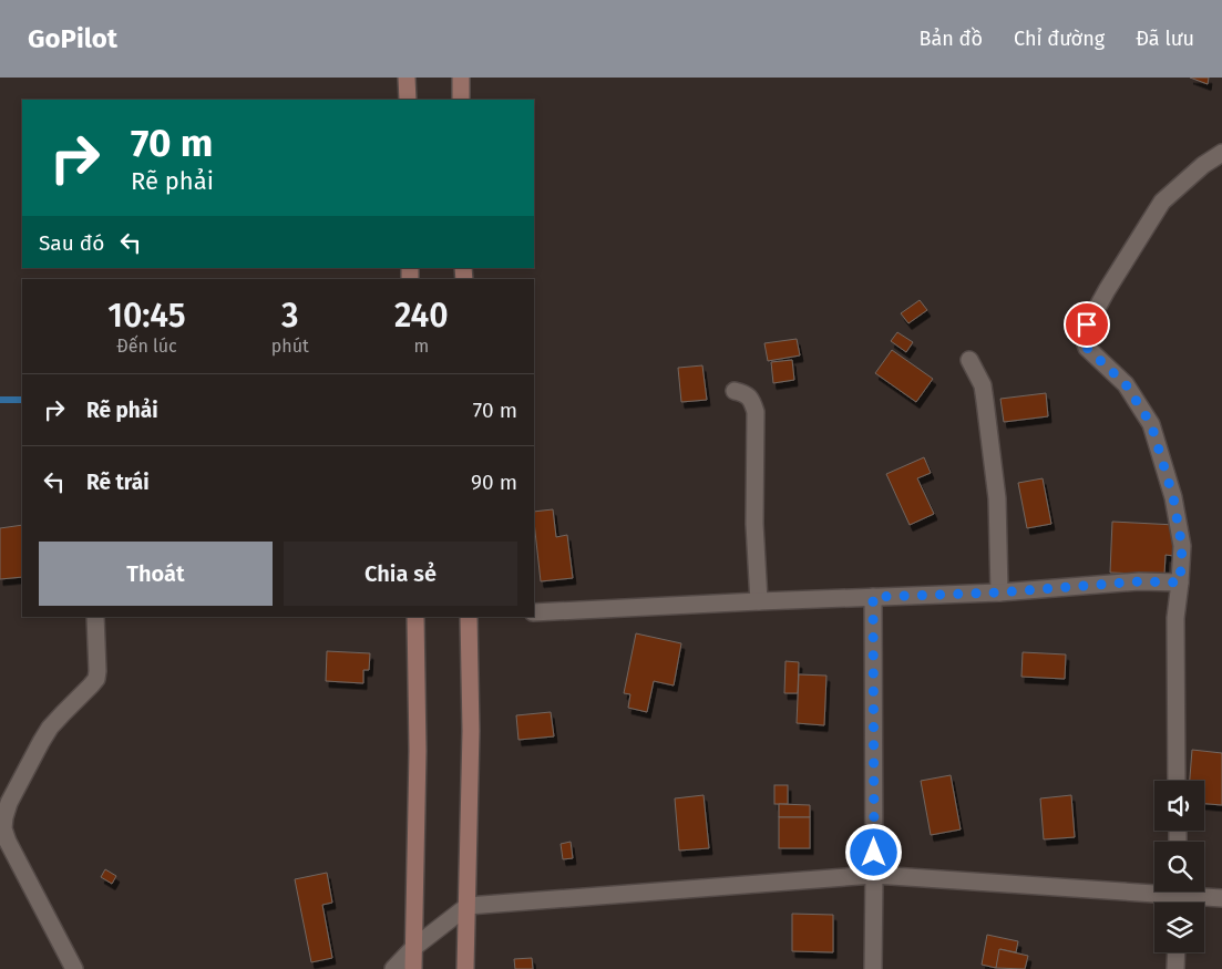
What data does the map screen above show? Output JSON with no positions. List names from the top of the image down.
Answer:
{
  "page": {
    "header": "GoPilot",
    "nav": ["Bản đồ", "Chỉ đường", "Đã lưu"],
    "turn": ["70 m", "Rẽ phải"],
    "then": "Sau đó",
    "eta": [
      "10:45",
      "Đến lúc",
      "3",
      "phút",
      "240",
      "m"
    ],
    "list": [
      {
        "name": "Rẽ phải",
        "value": "70 m"
      },
      {
        "name": "Rẽ trái",
        "value": "90 m"
      }
    ],
    "buttons": ["Thoát", "Chia sẻ"]
  }
}
